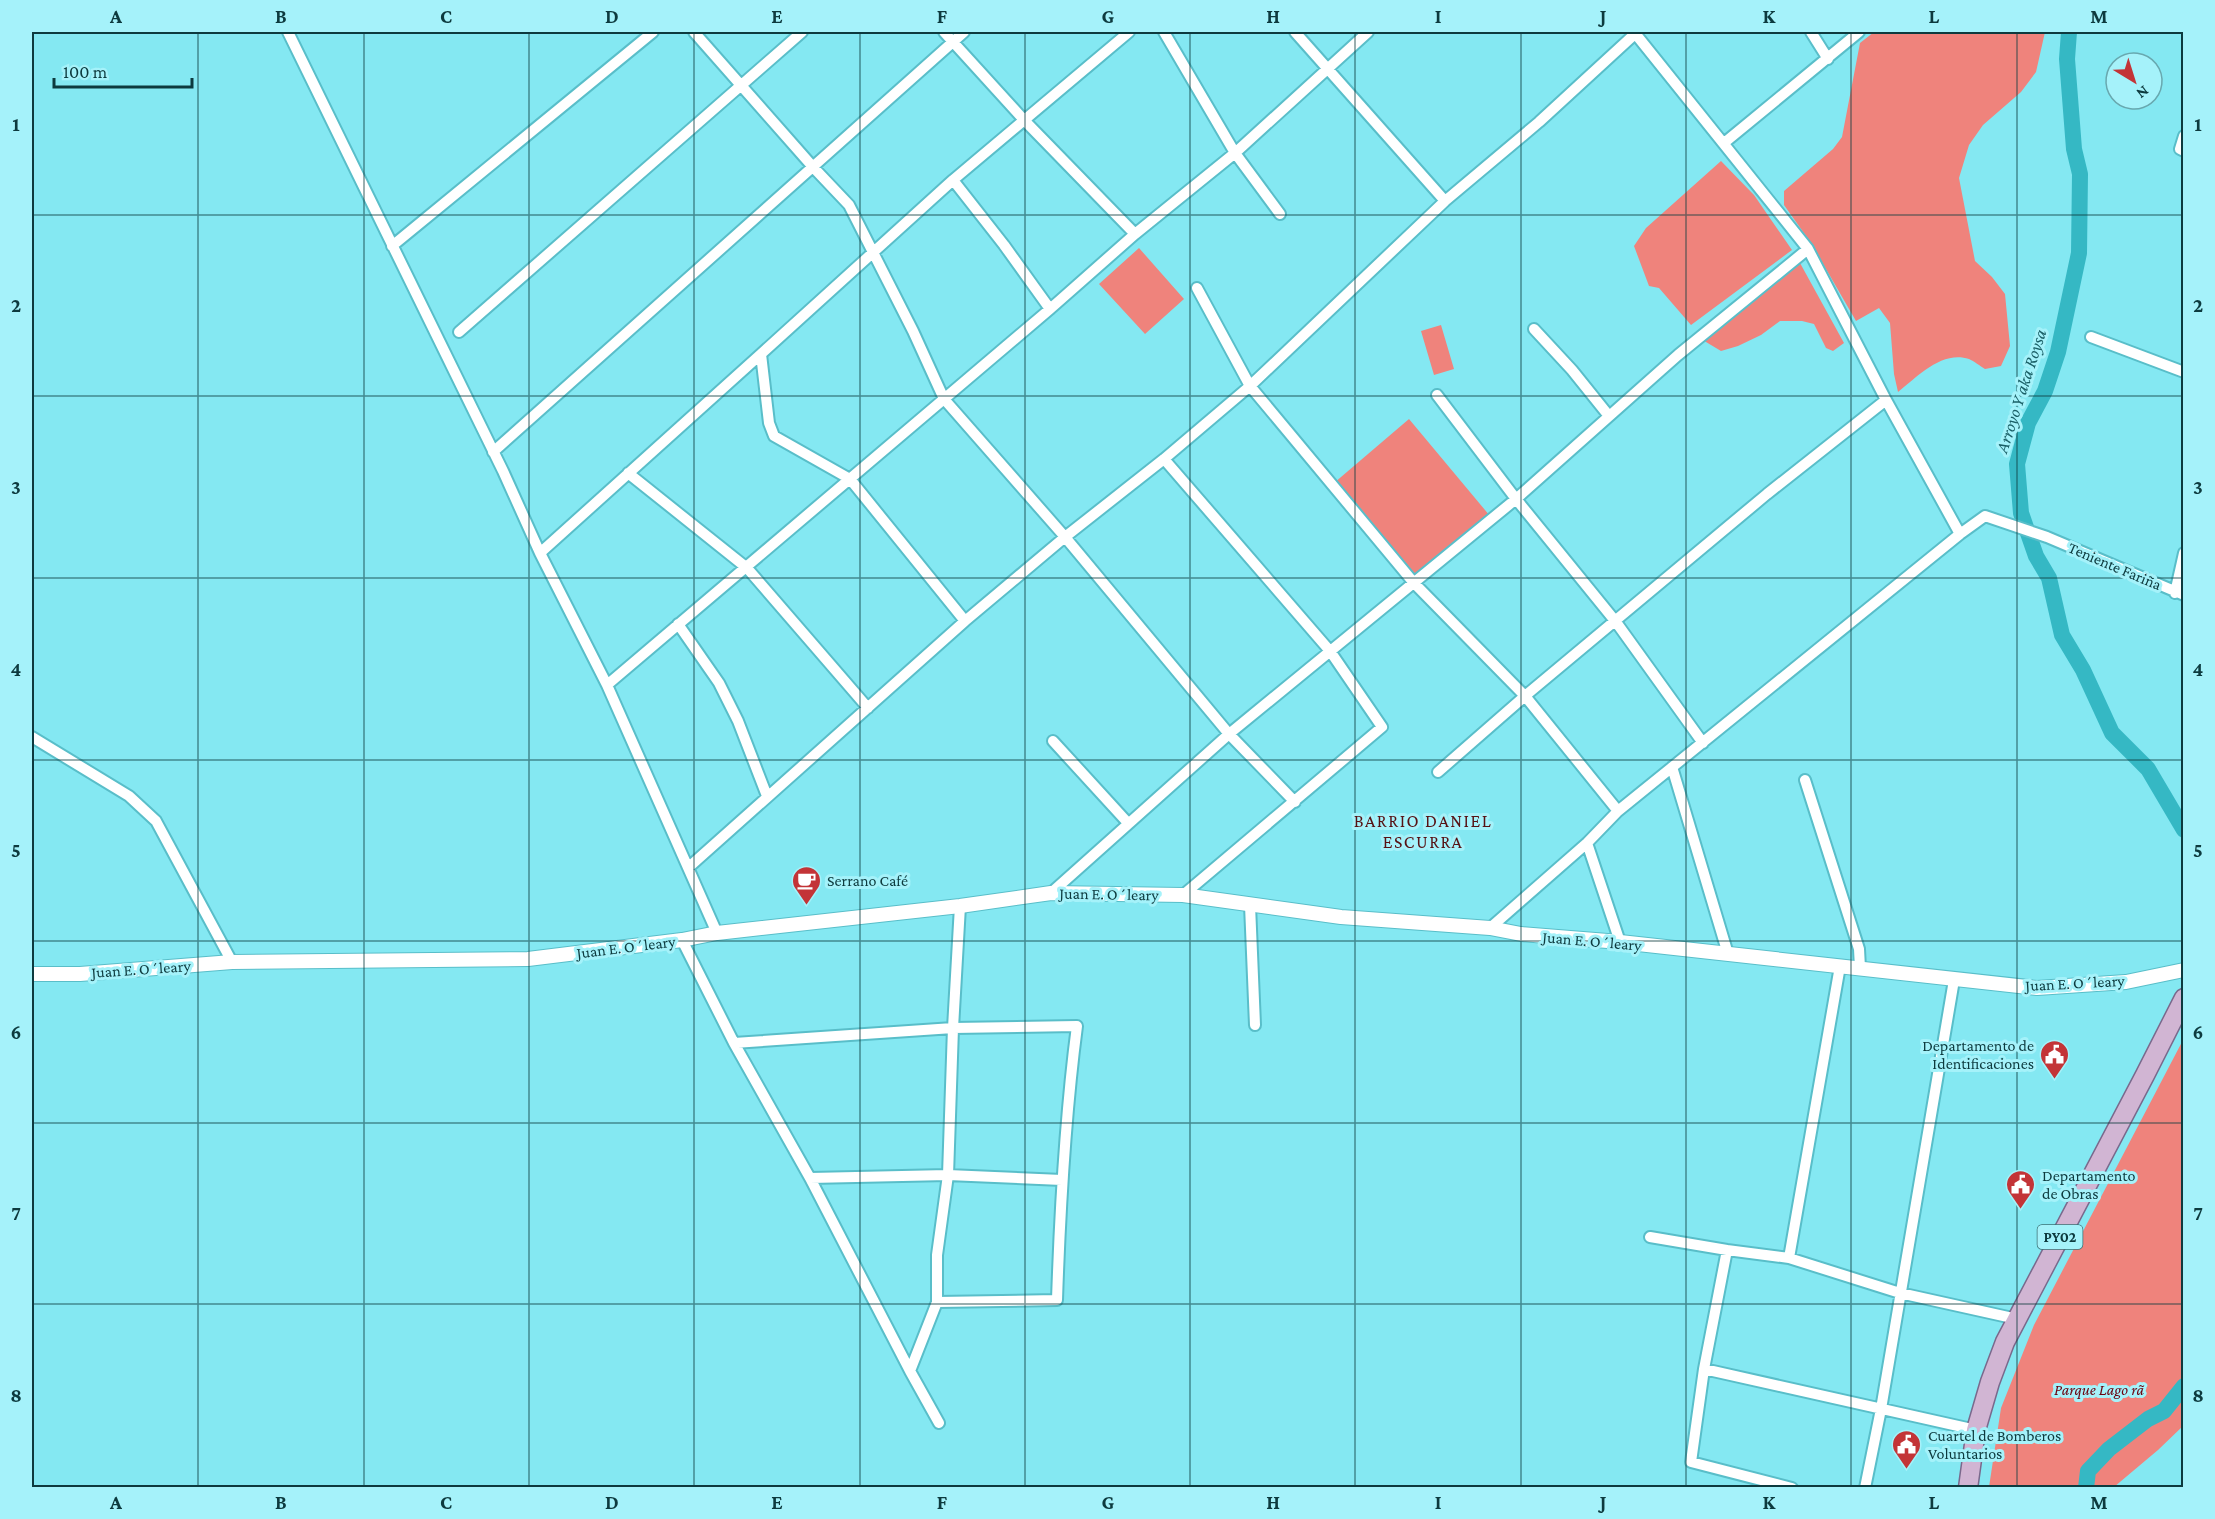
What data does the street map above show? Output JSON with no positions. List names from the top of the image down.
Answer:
{
  "streets": {
    "main road": ["PY02"],
    "street": ["Teniente Fariña", "Juan E. O´leary"]
  },
  "districts": ["BARRIO DANIEL ESCURRA"],
  "water": ["Arroyo Y aka Roysa"],
  "parks": ["Parque Lago rã"],
  "places": {
    "cafe": ["Serrano Café"],
    "public building": ["Departamento de Identificaciones", "Departamento de Obras", "Cuartel de Bomberos Voluntarios"]
  },
  "scale_bar": "100 m",
  "north": "bottom right",
  "grid": {
    "columns": [
      "A",
      "B",
      "C",
      "D",
      "E",
      "F",
      "G",
      "H",
      "I",
      "J",
      "K",
      "L",
      "M"
    ],
    "rows": [
      "1",
      "2",
      "3",
      "4",
      "5",
      "6",
      "7",
      "8"
    ]
  }
}
